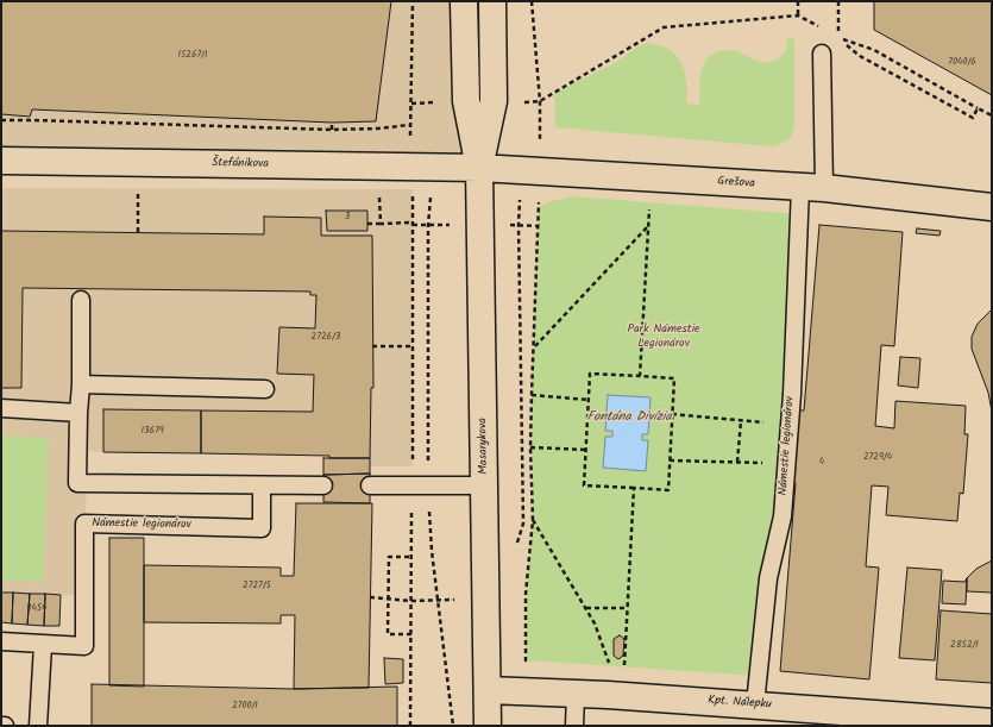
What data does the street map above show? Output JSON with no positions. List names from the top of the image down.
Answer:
{
  "streets": {
    "street": [
      "Štefánikova",
      "Grešova",
      "Masarykova",
      "Kpt. Nálepku"
    ],
    "lane": ["Námestie legionárov"]
  },
  "crossings": [
    ["Štefánikova", "Grešova"],
    ["Štefánikova", "Masarykova"],
    ["Grešova", "Masarykova"],
    ["Grešova", "Námestie legionárov"],
    ["Masarykova", "Kpt. Nálepku"],
    ["Námestie legionárov", "Kpt. Nálepku"]
  ],
  "water": ["Fontána Divízia"],
  "parks": ["Park Námestie Legionárov"],
  "house_numbers": [
    "15267/1",
    "7040/6",
    "3",
    "2726/3",
    "13679",
    "2729/4",
    "4",
    "2727/5",
    "9454",
    "2852/1",
    "2700/1"
  ]
}
